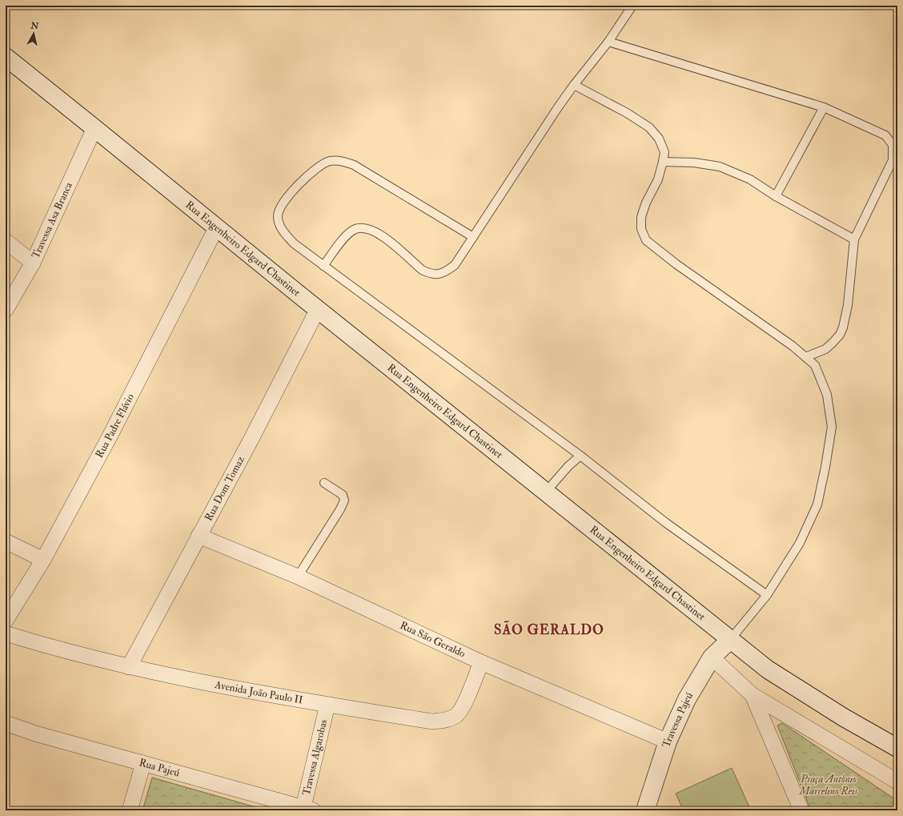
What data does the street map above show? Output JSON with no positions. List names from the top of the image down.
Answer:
{
  "streets": {
    "main road": ["Rua Engenheiro Edgard Chastinet", "Travessa Pajeú"],
    "street": [
      "Travessa Asa Branca",
      "Rua Padre Flávio",
      "Rua Dom Tomaz",
      "Rua São Geraldo",
      "Avenida João Paulo II",
      "Travessa Algarobas",
      "Rua Pajeú"
    ]
  },
  "crossings": [
    ["Travessa Asa Branca", "Rua Engenheiro Edgard Chastinet"],
    ["Rua Engenheiro Edgard Chastinet", "Rua Padre Flávio"],
    ["Rua Engenheiro Edgard Chastinet", "Rua Dom Tomaz"],
    ["Rua Engenheiro Edgard Chastinet", "Travessa Pajeú"],
    ["Rua Dom Tomaz", "Rua São Geraldo"],
    ["Rua Dom Tomaz", "Avenida João Paulo II"],
    ["Rua São Geraldo", "Avenida João Paulo II"],
    ["Rua São Geraldo", "Travessa Pajeú"],
    ["Avenida João Paulo II", "Travessa Algarobas"],
    ["Travessa Algarobas", "Rua Pajeú"]
  ],
  "districts": ["SÃO GERALDO"],
  "parks": ["Praça Antônio Marcelino Reis"],
  "north": "top"
}
